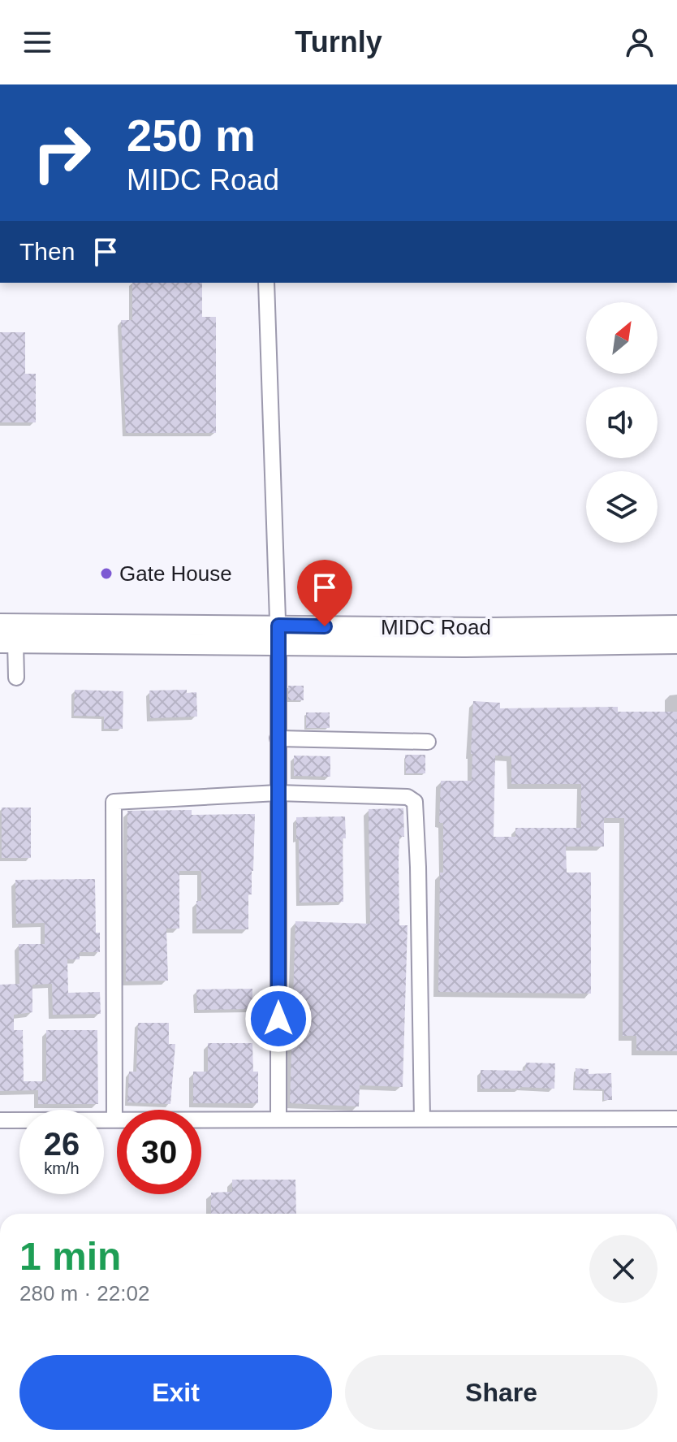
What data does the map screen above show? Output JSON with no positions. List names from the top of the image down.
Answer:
{
  "streets": {
    "main road": ["MIDC Road"]
  },
  "places": ["Gate House"],
  "north": "top right",
  "page": {
    "header": "Turnly",
    "turn": ["250 m", "MIDC Road"],
    "then": "Then",
    "speed": "26 km/h",
    "limit": "30",
    "heading": ["1 min", "280 m · 22:02"],
    "buttons": ["Exit", "Share"]
  }
}
